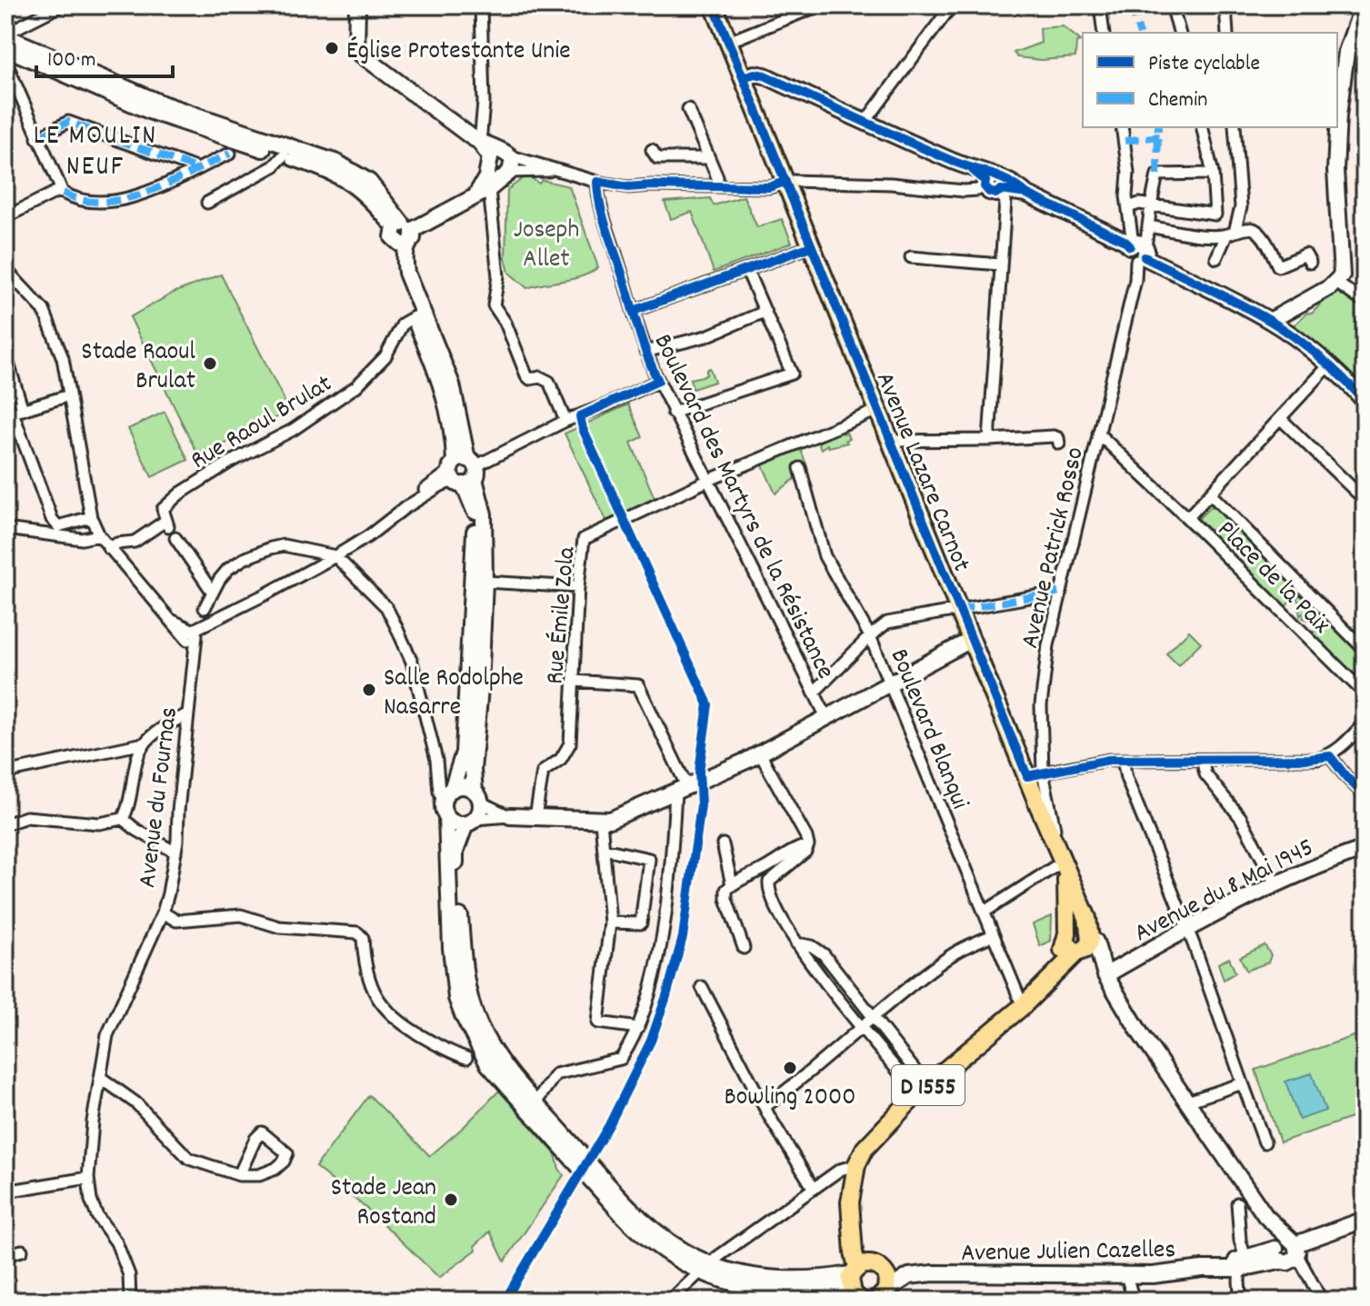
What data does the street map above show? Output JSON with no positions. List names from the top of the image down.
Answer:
{
  "streets": {
    "main road": [
      "Avenue Lazare Carnot",
      "Avenue du 8 Mai 1945",
      "D 1555",
      "Avenue Julien Cazelles"
    ],
    "street": [
      "Rue Raoul Brulat",
      "Boulevard des Martyrs de la Résistance",
      "Avenue Patrick Rosso",
      "Place de la Paix",
      "Rue Émile Zola",
      "Boulevard Blanqui",
      "Avenue du Fournas"
    ]
  },
  "crossings": [
    ["Avenue Lazare Carnot", "Avenue Patrick Rosso"],
    ["Avenue Lazare Carnot", "D 1555"],
    ["Boulevard des Martyrs de la Résistance", "Rue Émile Zola"],
    ["Avenue Patrick Rosso", "Place de la Paix"],
    ["Boulevard Blanqui", "D 1555"],
    ["D 1555", "Avenue Julien Cazelles"]
  ],
  "districts": ["LE MOULIN NEUF"],
  "parks": ["Joseph Allet"],
  "places": [
    "Église Protestante Unie",
    "Stade Raoul Brulat",
    "Salle Rodolphe Nasarre",
    "Bowling 2000",
    "Stade Jean Rostand"
  ],
  "legend": ["Piste cyclable", "Chemin"],
  "scale_bar": "100 m"
}
